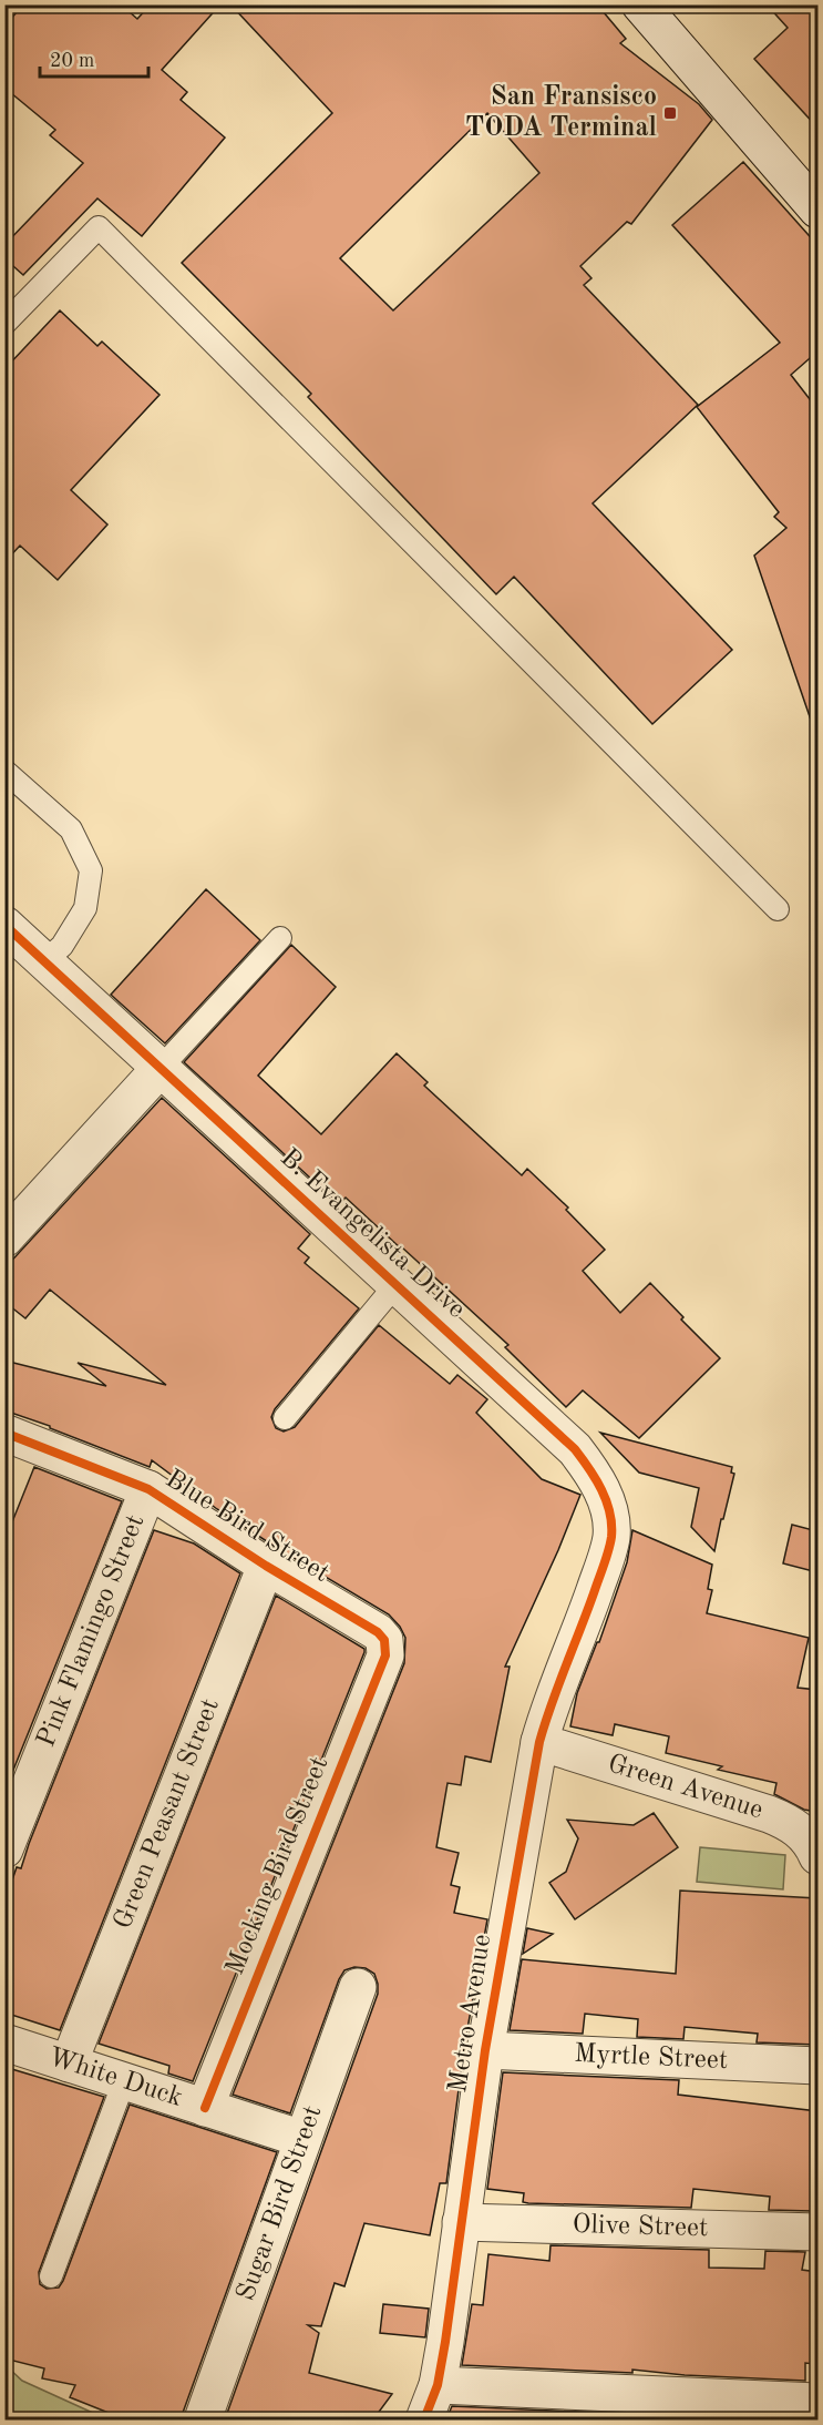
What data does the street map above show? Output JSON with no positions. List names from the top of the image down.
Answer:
{
  "streets": {
    "street": [
      "B. Evangelista Drive",
      "Blue Bird Street",
      "Pink Flamingo Street",
      "Green Avenue",
      "Green Peasant Street",
      "Mocking Bird Street",
      "Metro Avenue",
      "Myrtle Street",
      "White Duck",
      "Sugar Bird Street",
      "Olive Street"
    ]
  },
  "crossings": [
    ["B. Evangelista Drive", "Metro Avenue"],
    ["Blue Bird Street", "Pink Flamingo Street"],
    ["Blue Bird Street", "Green Peasant Street"],
    ["Blue Bird Street", "Mocking Bird Street"],
    ["Green Avenue", "Metro Avenue"],
    ["Green Peasant Street", "White Duck"],
    ["Mocking Bird Street", "White Duck"],
    ["Metro Avenue", "Myrtle Street"],
    ["Metro Avenue", "Olive Street"],
    ["White Duck", "Sugar Bird Street"]
  ],
  "places": {
    "transit": ["San Fransisco TODA Terminal"]
  },
  "scale_bar": "20 m"
}
